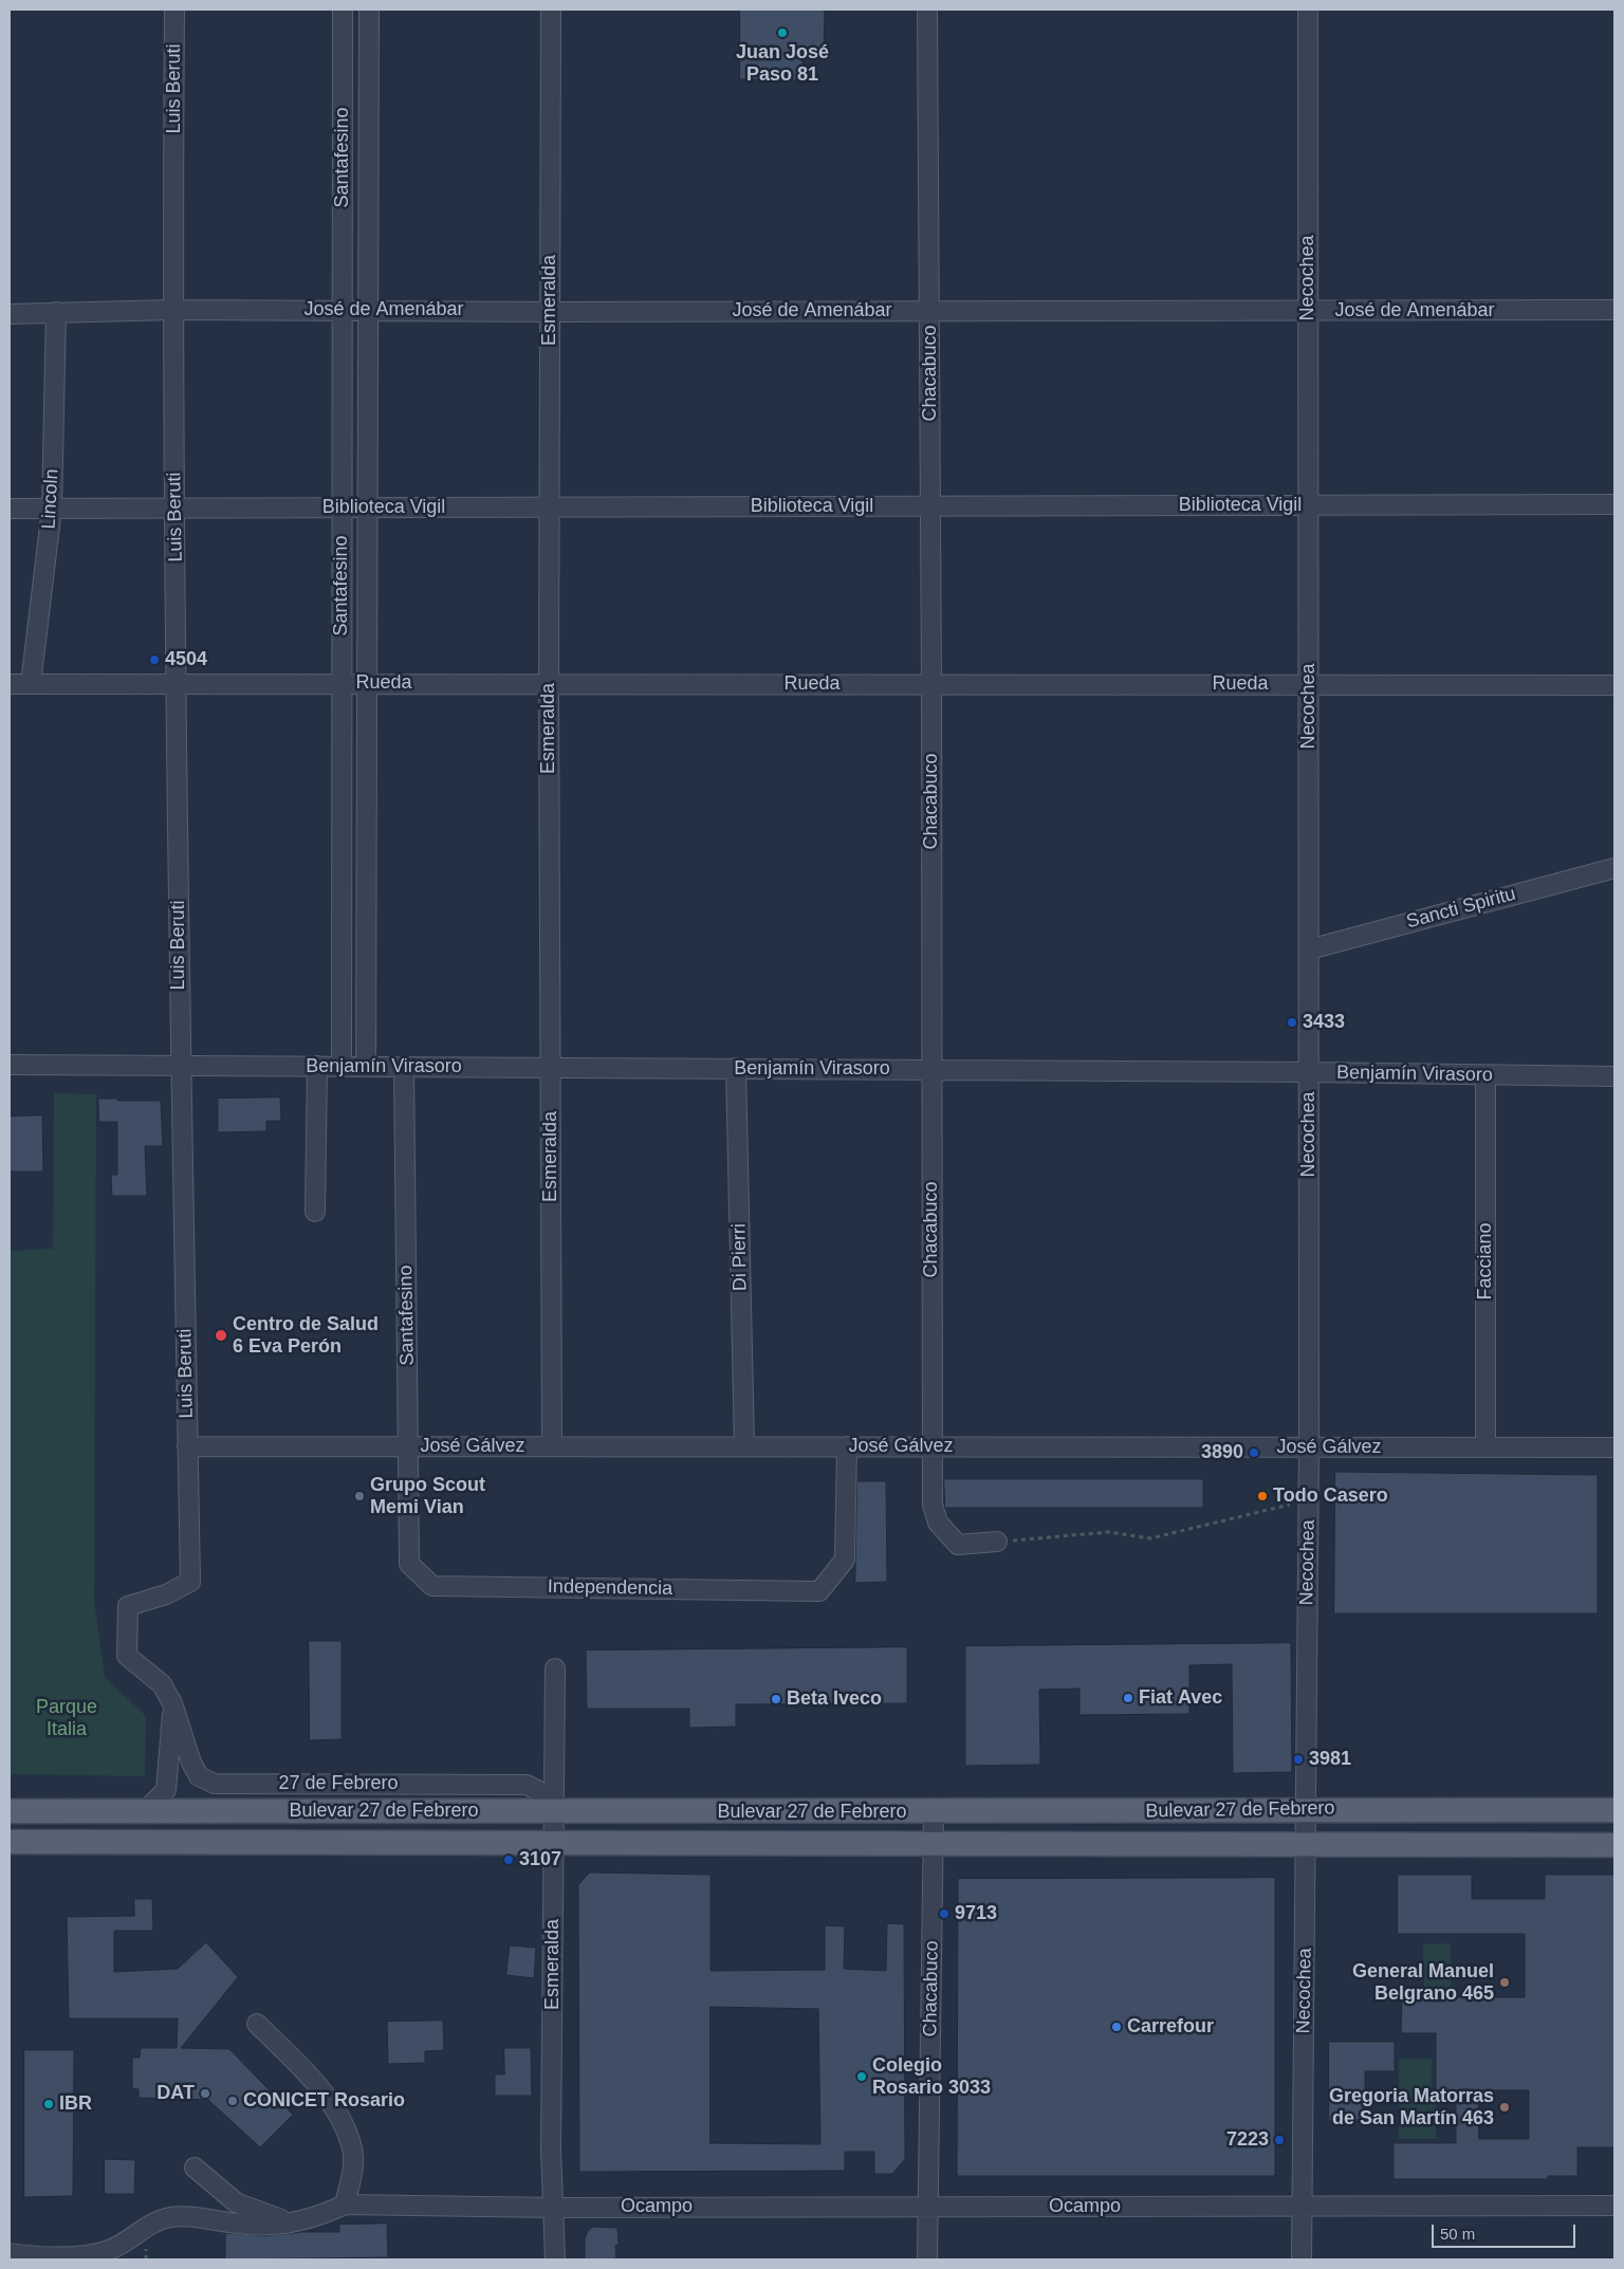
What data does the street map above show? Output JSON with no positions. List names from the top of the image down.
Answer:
{
  "streets": {
    "main road": ["Bulevar 27 de Febrero"],
    "street": [
      "Luis Beruti",
      "Santafesino",
      "Necochea",
      "Esmeralda",
      "José de Amenábar",
      "Chacabuco",
      "Lincoln",
      "Biblioteca Vigil",
      "Rueda",
      "Sancti Spiritu",
      "Benjamín Virasoro",
      "Di Pierri",
      "Facciano",
      "José Gálvez",
      "Independencia",
      "27 de Febrero",
      "Ocampo"
    ]
  },
  "crossings": [
    ["Luis Beruti", "José de Amenábar"],
    ["Luis Beruti", "Biblioteca Vigil"],
    ["Luis Beruti", "Rueda"],
    ["Luis Beruti", "Benjamín Virasoro"],
    ["Luis Beruti", "José Gálvez"],
    ["Luis Beruti", "27 de Febrero"],
    ["Santafesino", "José de Amenábar"],
    ["Santafesino", "Biblioteca Vigil"],
    ["Santafesino", "Rueda"],
    ["Santafesino", "Benjamín Virasoro"],
    ["Santafesino", "José Gálvez"],
    ["Santafesino", "Independencia"],
    ["Necochea", "José de Amenábar"],
    ["Necochea", "Biblioteca Vigil"],
    ["Necochea", "Rueda"],
    ["Necochea", "Sancti Spiritu"],
    ["Necochea", "Benjamín Virasoro"],
    ["Necochea", "José Gálvez"],
    ["Necochea", "Bulevar 27 de Febrero"],
    ["Necochea", "Ocampo"],
    ["Esmeralda", "José de Amenábar"],
    ["Esmeralda", "Biblioteca Vigil"],
    ["Esmeralda", "Rueda"],
    ["Esmeralda", "Benjamín Virasoro"],
    ["Esmeralda", "José Gálvez"],
    ["Esmeralda", "27 de Febrero"],
    ["Esmeralda", "Bulevar 27 de Febrero"],
    ["Esmeralda", "Ocampo"],
    ["José de Amenábar", "Chacabuco"],
    ["José de Amenábar", "Lincoln"],
    ["Chacabuco", "Biblioteca Vigil"],
    ["Chacabuco", "Rueda"],
    ["Chacabuco", "Benjamín Virasoro"],
    ["Chacabuco", "José Gálvez"],
    ["Chacabuco", "Bulevar 27 de Febrero"],
    ["Chacabuco", "Ocampo"],
    ["Lincoln", "Biblioteca Vigil"],
    ["Lincoln", "Rueda"],
    ["Benjamín Virasoro", "Di Pierri"],
    ["Benjamín Virasoro", "Facciano"],
    ["Di Pierri", "José Gálvez"],
    ["Facciano", "José Gálvez"],
    ["José Gálvez", "Independencia"],
    ["27 de Febrero", "Bulevar 27 de Febrero"]
  ],
  "parks": ["Parque Italia"],
  "places": [
    "Juan José Paso 81",
    "4504",
    "3433",
    "Centro de Salud 6 Eva Perón",
    "3890",
    "Grupo Scout Memi Vian",
    "Todo Casero",
    "Fiat Avec",
    "Beta Iveco",
    "3981",
    "3107",
    "9713",
    "General Manuel Belgrano 465",
    "Carrefour",
    "Colegio Rosario 3033",
    "DAT",
    "CONICET Rosario",
    "IBR",
    "Gregoria Matorras de San Martín 463",
    "7223"
  ],
  "scale_bar": "50 m"
}
